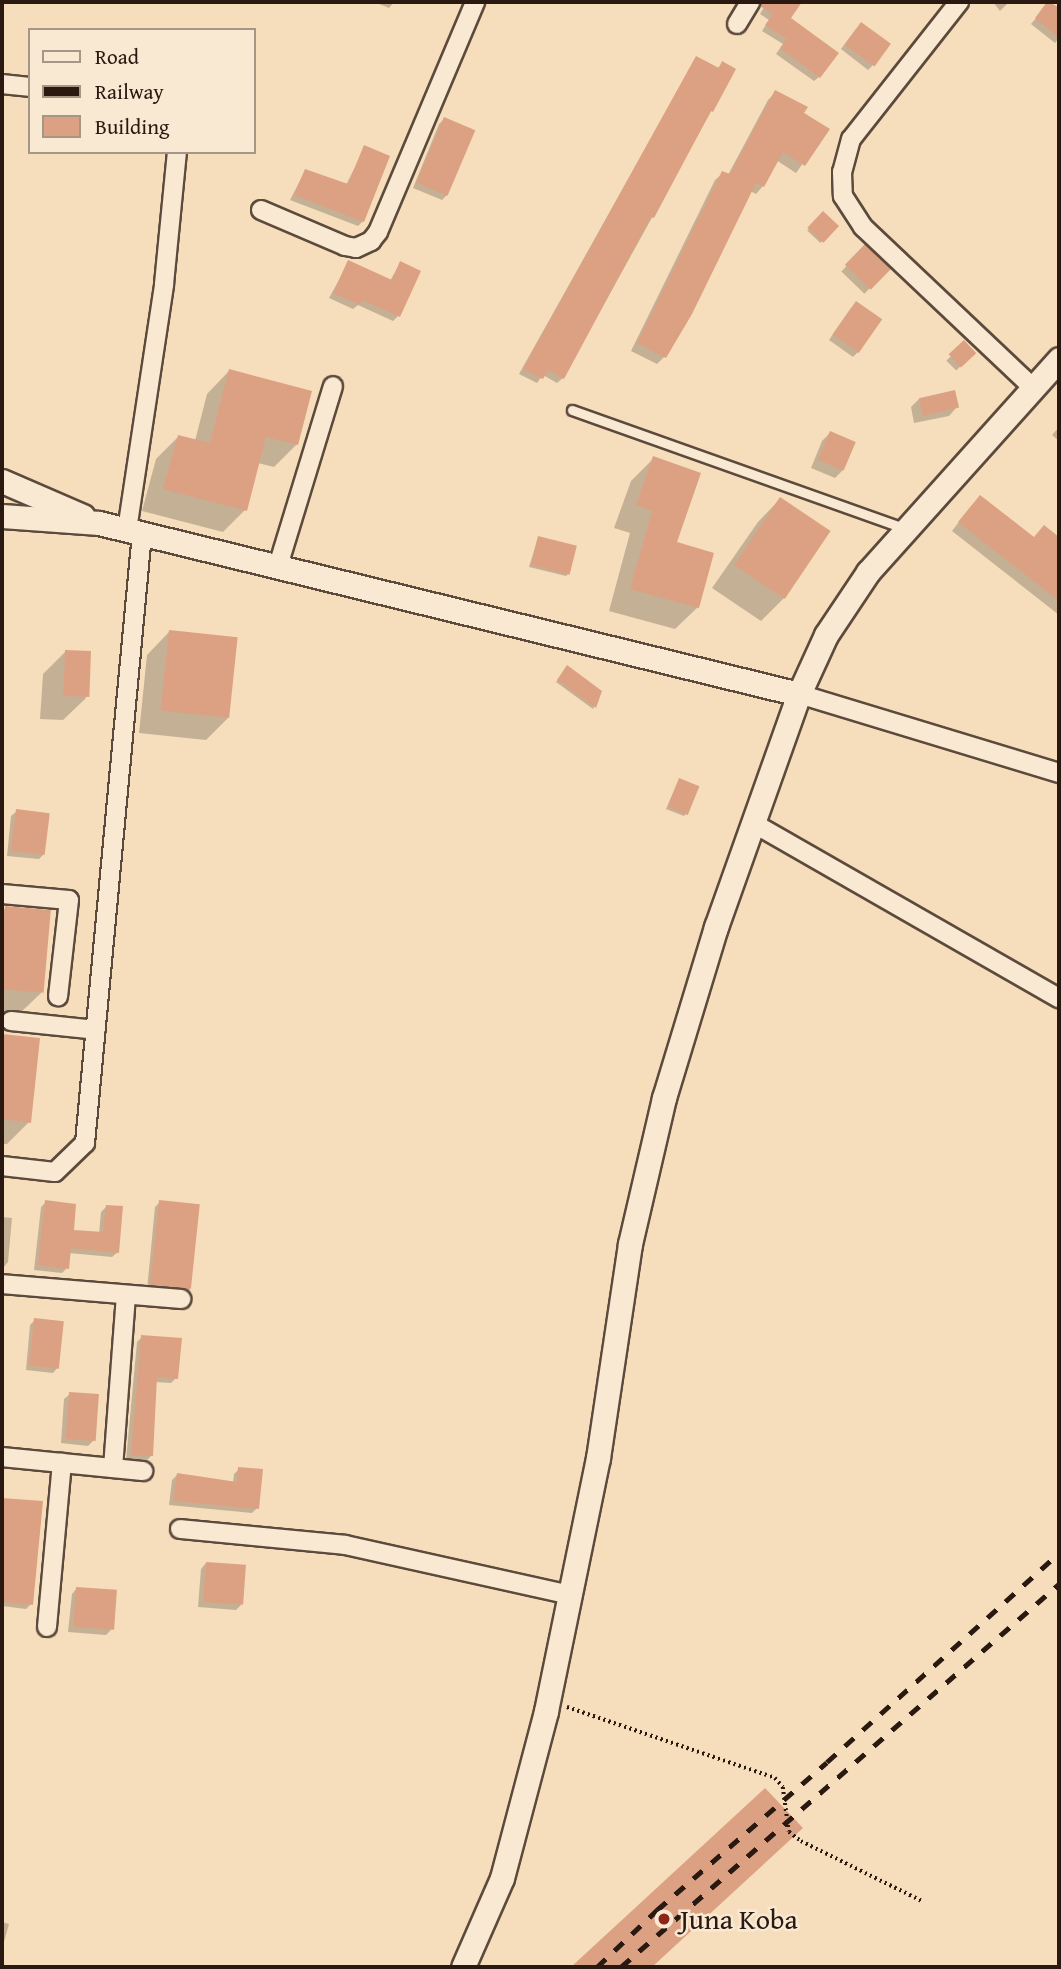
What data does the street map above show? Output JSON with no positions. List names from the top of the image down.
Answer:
{
  "places": ["Juna Koba"],
  "legend": ["Road", "Railway", "Building"]
}
